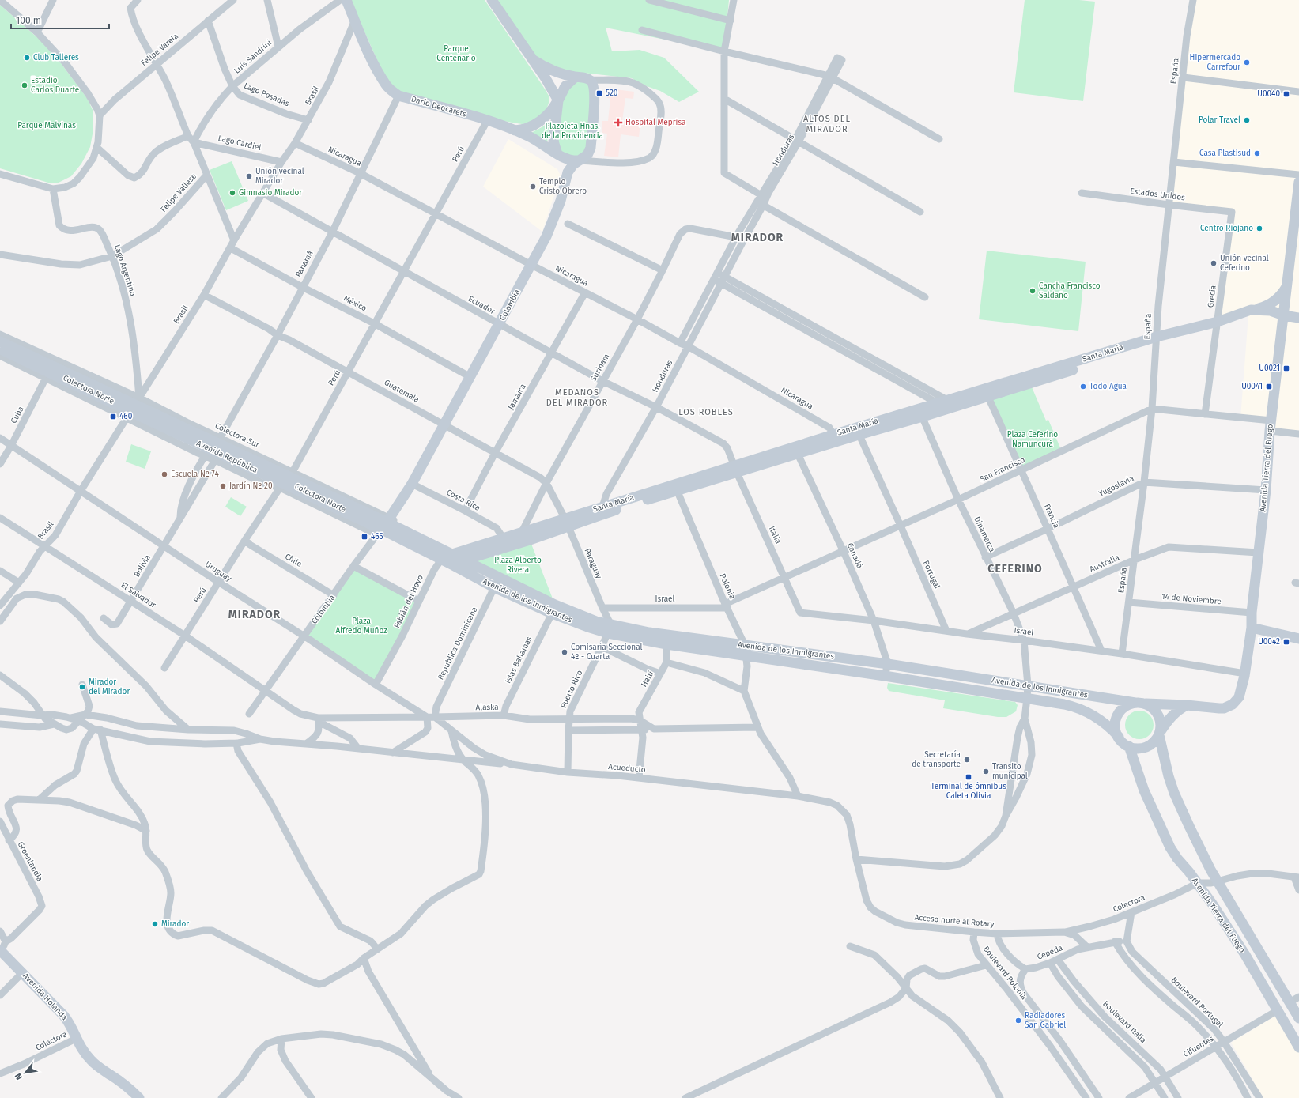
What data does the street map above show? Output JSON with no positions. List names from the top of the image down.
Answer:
{
  "streets": {
    "street": [
      "Felipe Varela",
      "Luis Sandrini",
      "España",
      "Lago Posadas",
      "Brasil",
      "Darío Deocarets",
      "Lago Cardiel",
      "Honduras",
      "Perú",
      "Nicaragua",
      "Felipe Vallese",
      "Estados Unidos",
      "Panamá",
      "Lago Argentino",
      "Grecia",
      "México",
      "Ecuador",
      "Colombia",
      "Santa María",
      "Surinam",
      "Colectora Norte",
      "Guatemala",
      "Jamaica",
      "Cuba",
      "Colectora Sur",
      "Avenida República",
      "Avenida Tierra del Fuego",
      "San Francisco",
      "Yugoslavia",
      "Costa Rica",
      "Francia",
      "Dinamarca",
      "Italia",
      "Canadá",
      "Chile",
      "Paraguay",
      "Australia",
      "Bolivia",
      "Uruguay",
      "Portugal",
      "Polonia",
      "El Salvador",
      "Israel",
      "14 de Noviembre",
      "Avenida de los Inmigrantes",
      "Fabián del Hoyo",
      "Republica Dominicana",
      "Islas Bahamas",
      "Haití",
      "Puerto Rico",
      "Alaska",
      "Acueducto",
      "Groenlandia",
      "Colectora",
      "Acceso norte al Rotary",
      "Cepeda",
      "Boulevard Polonia",
      "Avenida Holanda",
      "Boulevard Portugal",
      "Boulevard Italia",
      "Cifuentes"
    ]
  },
  "crossings": [
    ["Felipe Varela", "Lago Posadas"],
    ["Felipe Varela", "Felipe Vallese"],
    ["Luis Sandrini", "Lago Posadas"],
    ["Luis Sandrini", "Lago Cardiel"],
    ["Luis Sandrini", "Felipe Vallese"],
    ["España", "Estados Unidos"],
    ["España", "Santa María"],
    ["España", "San Francisco"],
    ["España", "Yugoslavia"],
    ["España", "Australia"],
    ["España", "Israel"],
    ["España", "14 de Noviembre"],
    ["Lago Posadas", "Brasil"],
    ["Brasil", "Darío Deocarets"],
    ["Brasil", "Lago Cardiel"],
    ["Brasil", "Nicaragua"],
    ["Brasil", "Lago Argentino"],
    ["Brasil", "México"],
    ["Brasil", "Ecuador"],
    ["Brasil", "Colectora Norte"],
    ["Brasil", "Guatemala"],
    ["Brasil", "Colectora Sur"],
    ["Brasil", "Avenida República"],
    ["Brasil", "Uruguay"],
    ["Brasil", "El Salvador"],
    ["Darío Deocarets", "Perú"],
    ["Darío Deocarets", "Panamá"],
    ["Darío Deocarets", "Colombia"],
    ["Lago Cardiel", "Felipe Vallese"],
    ["Honduras", "Nicaragua"],
    ["Honduras", "Ecuador"],
    ["Honduras", "Santa María"],
    ["Honduras", "Surinam"],
    ["Perú", "Nicaragua"],
    ["Perú", "México"],
    ["Perú", "Ecuador"],
    ["Perú", "Colectora Norte"],
    ["Perú", "Guatemala"],
    ["Perú", "Colectora Sur"],
    ["Perú", "Avenida República"],
    ["Perú", "Chile"],
    ["Perú", "Uruguay"],
    ["Perú", "El Salvador"],
    ["Nicaragua", "Panamá"],
    ["Nicaragua", "Colombia"],
    ["Nicaragua", "Santa María"],
    ["Nicaragua", "Surinam"],
    ["Nicaragua", "Jamaica"],
    ["Felipe Vallese", "Lago Argentino"],
    ["Estados Unidos", "Grecia"],
    ["Panamá", "México"],
    ["Panamá", "Ecuador"],
    ["Panamá", "Guatemala"],
    ["Panamá", "Colectora Sur"],
    ["Lago Argentino", "Colectora Norte"],
    ["Lago Argentino", "Colectora Sur"],
    ["Lago Argentino", "Avenida República"],
    ["Grecia", "Santa María"],
    ["México", "Colombia"],
    ["Ecuador", "Colombia"],
    ["Ecuador", "Santa María"],
    ["Ecuador", "Surinam"],
    ["Ecuador", "Jamaica"],
    ["Ecuador", "Italia"],
    ["Colombia", "Colectora Norte"],
    ["Colombia", "Guatemala"],
    ["Colombia", "Avenida República"],
    ["Colombia", "Costa Rica"],
    ["Colombia", "Chile"],
    ["Colombia", "Uruguay"],
    ["Colombia", "El Salvador"],
    ["Santa María", "Surinam"],
    ["Santa María", "Guatemala"],
    ["Santa María", "Avenida República"],
    ["Santa María", "Avenida Tierra del Fuego"],
    ["Santa María", "Costa Rica"],
    ["Santa María", "Francia"],
    ["Santa María", "Dinamarca"],
    ["Santa María", "Italia"],
    ["Santa María", "Canadá"],
    ["Santa María", "Paraguay"],
    ["Santa María", "Portugal"],
    ["Santa María", "Polonia"],
    ["Santa María", "Avenida de los Inmigrantes"],
    ["Santa María", "Fabián del Hoyo"],
    ["Surinam", "Guatemala"],
    ["Colectora Norte", "Colectora Sur"],
    ["Colectora Norte", "Avenida República"],
    ["Colectora Norte", "Bolivia"],
    ["Guatemala", "Jamaica"],
    ["Guatemala", "Paraguay"],
    ["Jamaica", "Costa Rica"],
    ["Cuba", "Avenida República"],
    ["Cuba", "Uruguay"],
    ["Colectora Sur", "Avenida República"],
    ["Avenida República", "Avenida de los Inmigrantes"],
    ["Avenida República", "Fabián del Hoyo"],
    ["Avenida Tierra del Fuego", "Yugoslavia"],
    ["Avenida Tierra del Fuego", "Australia"],
    ["Avenida Tierra del Fuego", "Israel"],
    ["Avenida Tierra del Fuego", "14 de Noviembre"],
    ["Avenida Tierra del Fuego", "Avenida de los Inmigrantes"],
    ["Avenida Tierra del Fuego", "Colectora"],
    ["Avenida Tierra del Fuego", "Cifuentes"],
    ["San Francisco", "Francia"],
    ["San Francisco", "Dinamarca"],
    ["San Francisco", "Italia"],
    ["San Francisco", "Canadá"],
    ["San Francisco", "Portugal"],
    ["San Francisco", "Polonia"],
    ["San Francisco", "Israel"],
    ["Yugoslavia", "Francia"],
    ["Yugoslavia", "Dinamarca"],
    ["Francia", "Australia"],
    ["Francia", "Israel"],
    ["Dinamarca", "Australia"],
    ["Dinamarca", "Israel"],
    ["Dinamarca", "Avenida de los Inmigrantes"],
    ["Italia", "Israel"],
    ["Canadá", "Israel"],
    ["Canadá", "Avenida de los Inmigrantes"],
    ["Paraguay", "Israel"],
    ["Paraguay", "Avenida de los Inmigrantes"],
    ["Paraguay", "Puerto Rico"],
    ["Australia", "Israel"],
    ["Bolivia", "Uruguay"],
    ["Bolivia", "El Salvador"],
    ["Uruguay", "Fabián del Hoyo"],
    ["Uruguay", "Republica Dominicana"],
    ["Uruguay", "Alaska"],
    ["Uruguay", "Acueducto"],
    ["Portugal", "Israel"],
    ["Polonia", "Israel"],
    ["Polonia", "Avenida de los Inmigrantes"],
    ["El Salvador", "Alaska"],
    ["Avenida de los Inmigrantes", "Republica Dominicana"],
    ["Avenida de los Inmigrantes", "Islas Bahamas"],
    ["Avenida de los Inmigrantes", "Haití"],
    ["Avenida de los Inmigrantes", "Puerto Rico"],
    ["Republica Dominicana", "Alaska"],
    ["Republica Dominicana", "Acueducto"],
    ["Islas Bahamas", "Alaska"],
    ["Haití", "Alaska"],
    ["Haití", "Acueducto"],
    ["Puerto Rico", "Alaska"],
    ["Puerto Rico", "Acueducto"],
    ["Alaska", "Acueducto"],
    ["Acueducto", "Acceso norte al Rotary"],
    ["Groenlandia", "Avenida Holanda"],
    ["Colectora", "Acceso norte al Rotary"],
    ["Colectora", "Avenida Holanda"],
    ["Acceso norte al Rotary", "Cepeda"],
    ["Acceso norte al Rotary", "Boulevard Polonia"],
    ["Cepeda", "Boulevard Polonia"],
    ["Cepeda", "Boulevard Portugal"],
    ["Cepeda", "Boulevard Italia"],
    ["Boulevard Portugal", "Cifuentes"],
    ["Boulevard Italia", "Cifuentes"]
  ],
  "districts": [
    "ALTOS DEL MIRADOR",
    "MIRADOR",
    "MEDANOS DEL MIRADOR",
    "LOS ROBLES",
    "CEFERINO",
    "MIRADOR"
  ],
  "parks": [
    "Parque Centenario",
    "Parque Malvinas",
    "Plazoleta Hnas. de la Providencia",
    "Plaza Ceferino Namuncurá",
    "Plaza Alberto Rivera",
    "Plaza Alfredo Muñoz"
  ],
  "places": {
    "other": [
      "Club Talleres",
      "Hipermercado Carrefour",
      "Estadio Carlos Duarte",
      "Polar Travel",
      "Casa Plastisud",
      "Unión vecinal Mirador",
      "Templo Cristo Obrero",
      "Gimnasio Mirador",
      "Centro Riojano",
      "Unión vecinal Ceferino",
      "Cancha Francisco Saldaño",
      "Todo Agua",
      "Escuela Nº 74",
      "Jardín Nº 20",
      "Comisaría Seccional 4º - Cuarta",
      "Mirador del Mirador",
      "Secretaría de transporte",
      "Transito municipal",
      "Mirador",
      "Radiadores San Gabriel"
    ],
    "transit": [
      "520",
      "U0040",
      "U0021",
      "U0041",
      "460",
      "465",
      "U0042",
      "Terminal de ómnibus Caleta Olivia"
    ],
    "health": ["Hospital Meprisa"]
  },
  "scale_bar": "100 m",
  "north": "bottom left"
}
